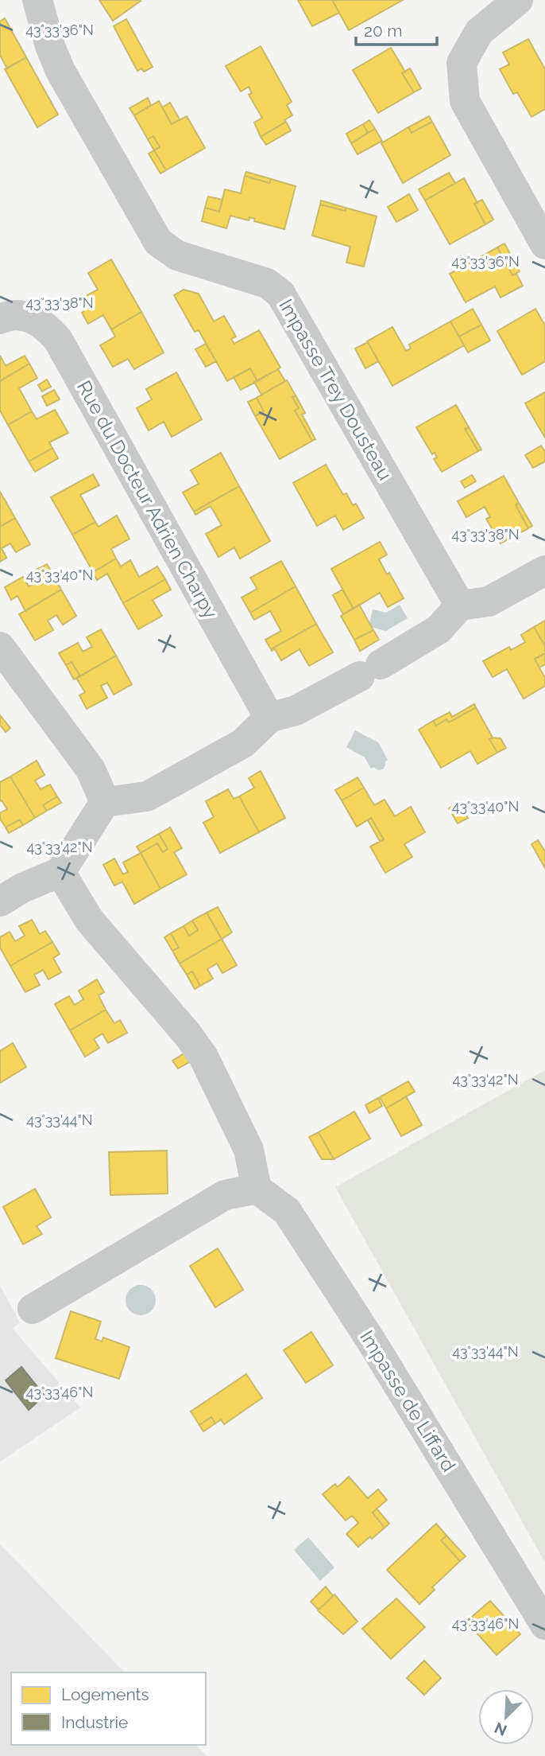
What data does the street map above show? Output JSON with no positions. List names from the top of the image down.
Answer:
{
  "streets": {
    "street": ["Impasse Trey Dousteau", "Rue du Docteur Adrien Charpy", "Impasse de Liffard"]
  },
  "legend": ["Logements", "Industrie"],
  "scale_bar": "20 m",
  "north": "bottom left",
  "coordinates": [
    "43°33'36\"N",
    "43°33'38\"N",
    "43°33'40\"N",
    "43°33'42\"N",
    "43°33'44\"N",
    "43°33'46\"N"
  ]
}
